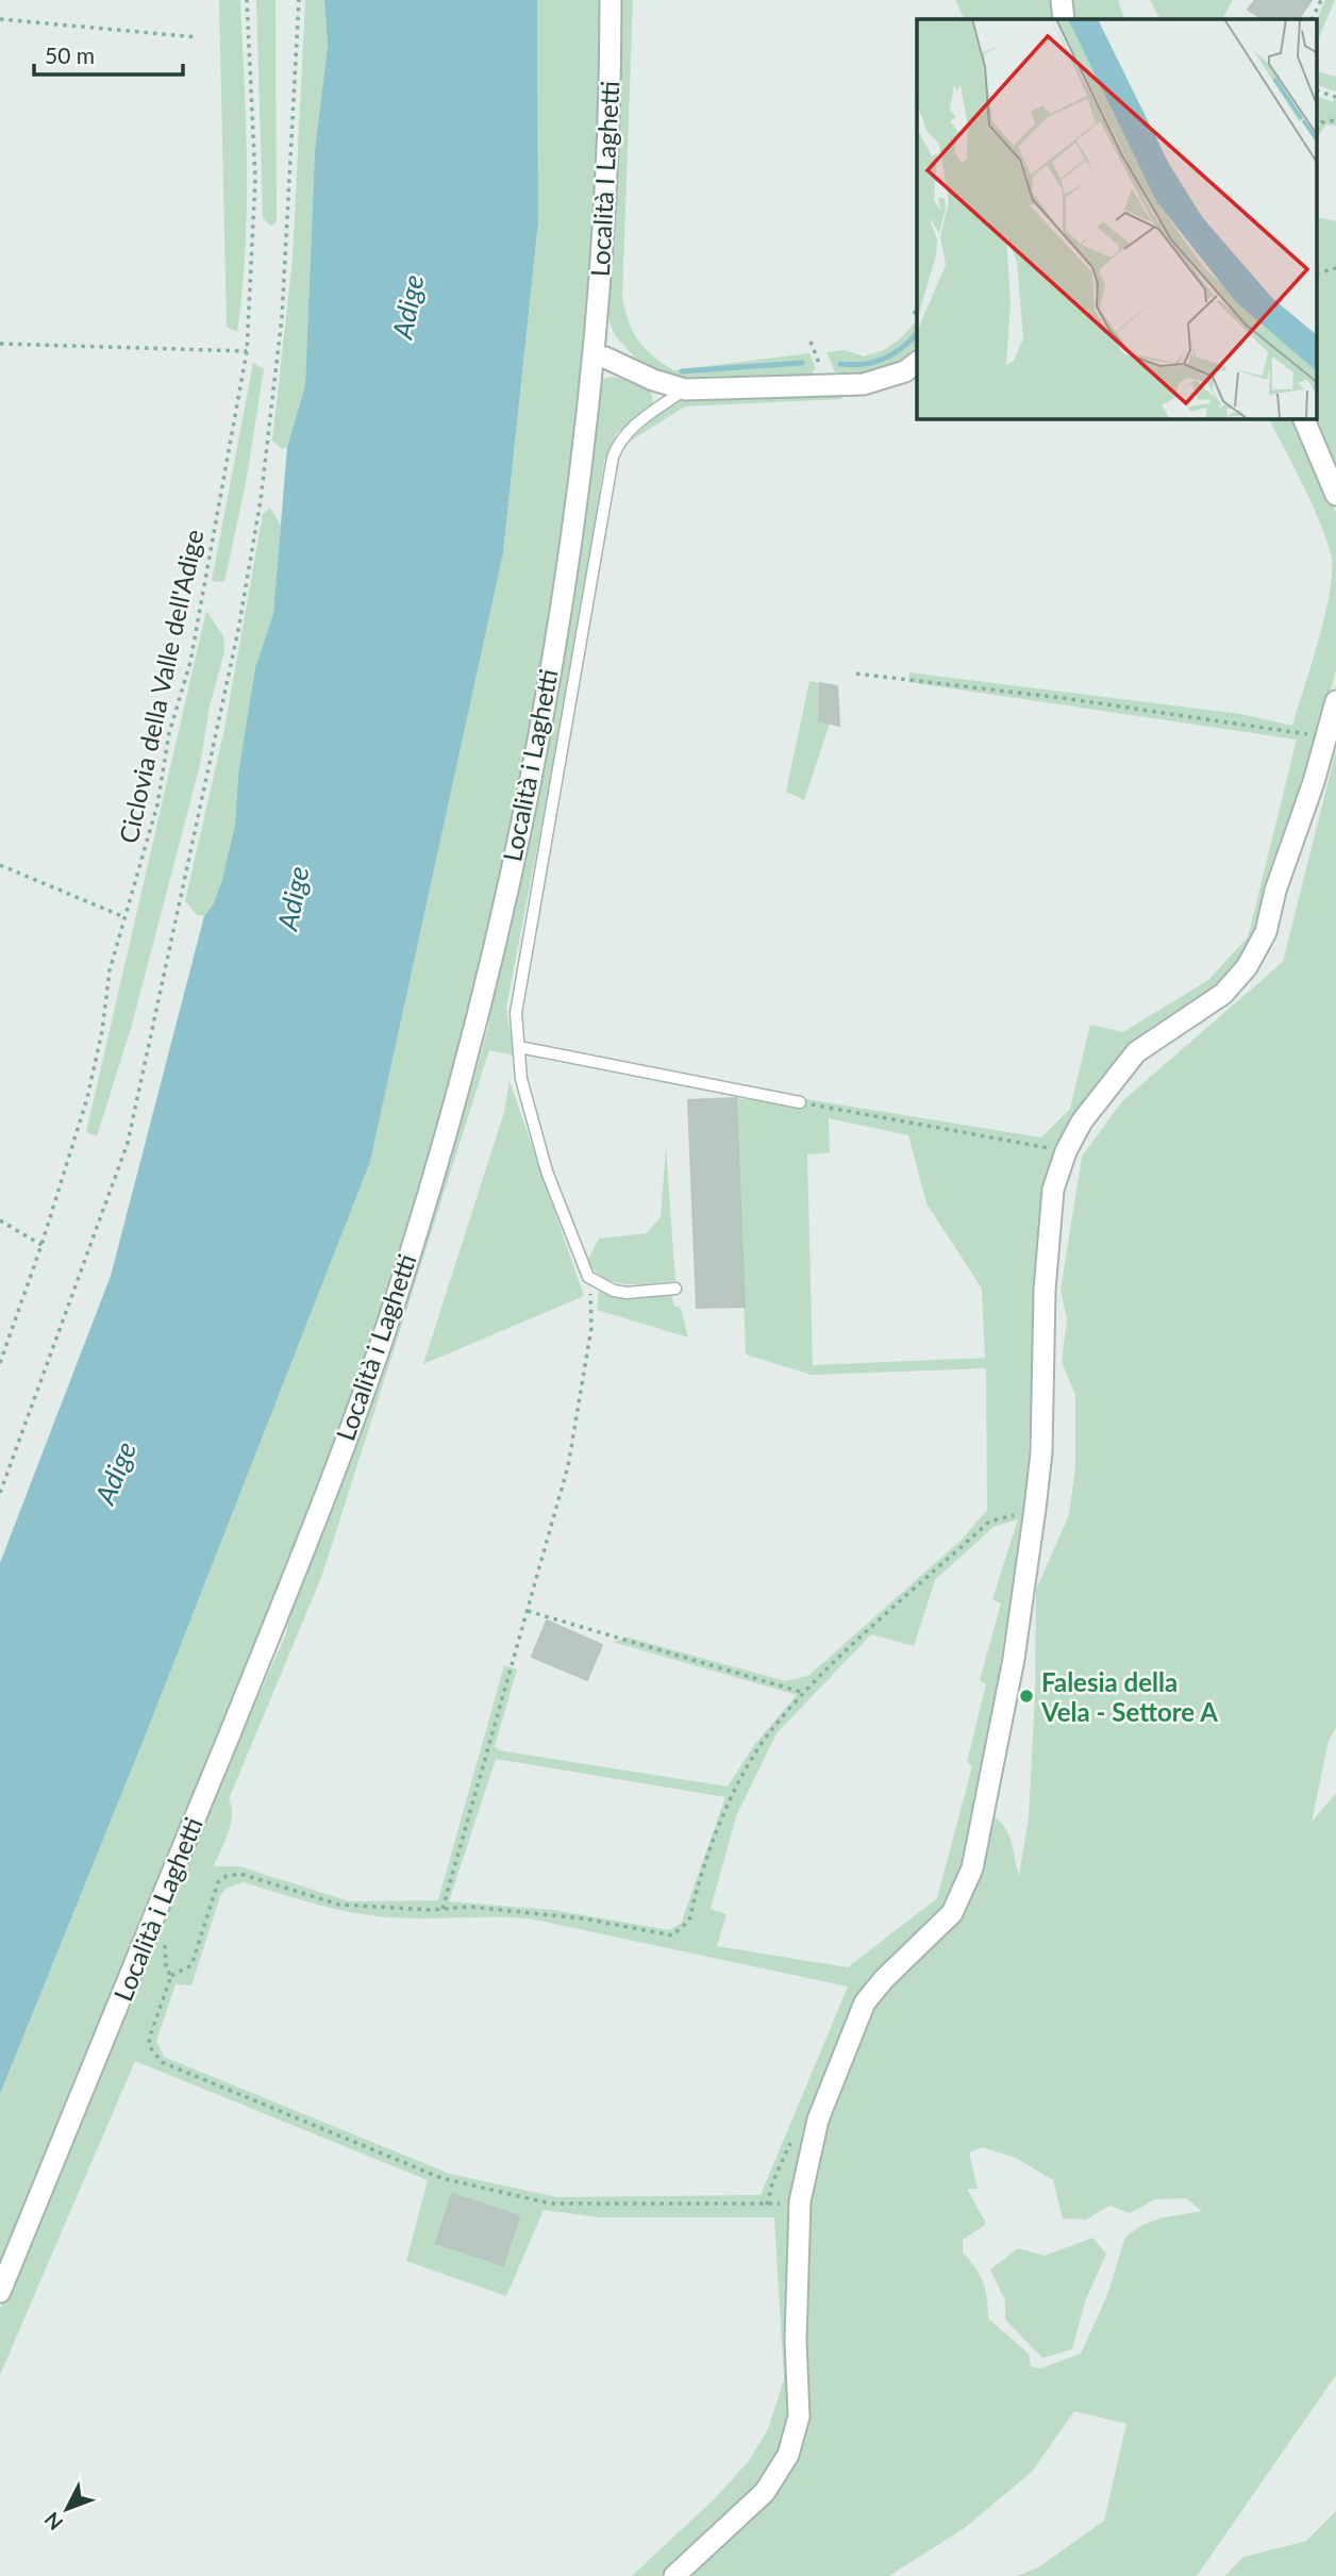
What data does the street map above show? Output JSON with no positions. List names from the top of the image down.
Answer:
{
  "streets": {
    "street": ["Località I Laghetti", "Località i Laghetti"],
    "path": ["Ciclovia della Valle dell'Adige"]
  },
  "crossings": [
    ["Località I Laghetti", "Località i Laghetti"]
  ],
  "water": ["Adige"],
  "places": ["Falesia della Vela - Settore A"],
  "scale_bar": "50 m",
  "north": "bottom left"
}
